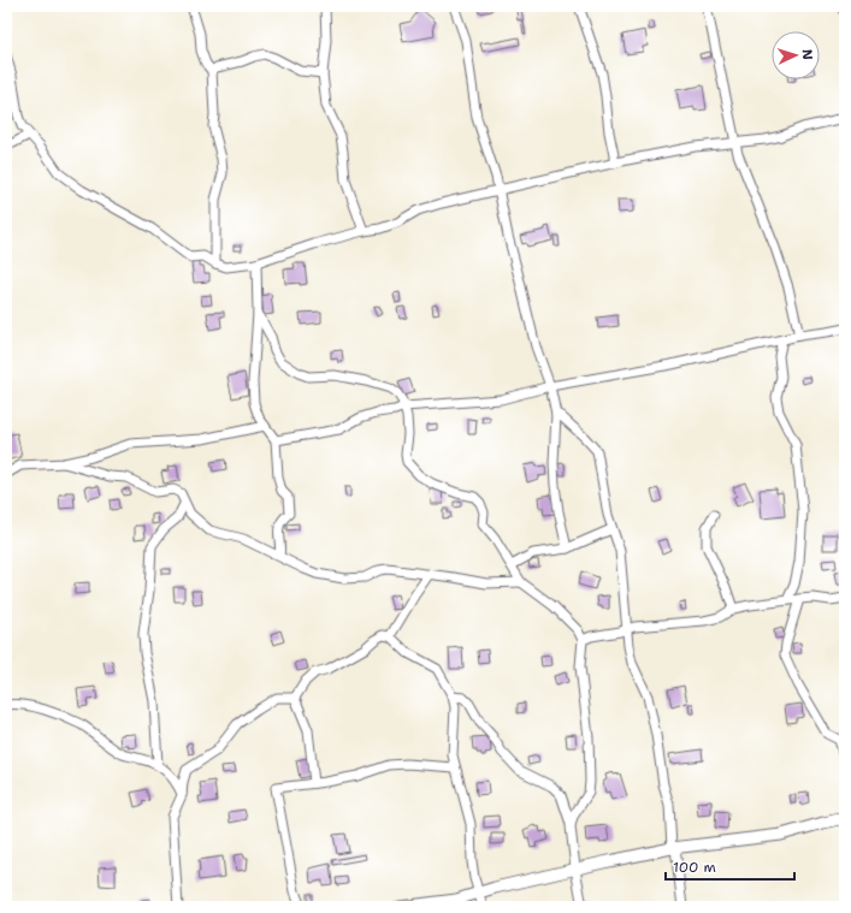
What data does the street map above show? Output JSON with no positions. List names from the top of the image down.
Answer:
{
  "scale_bar": "100 m",
  "north": "right"
}
